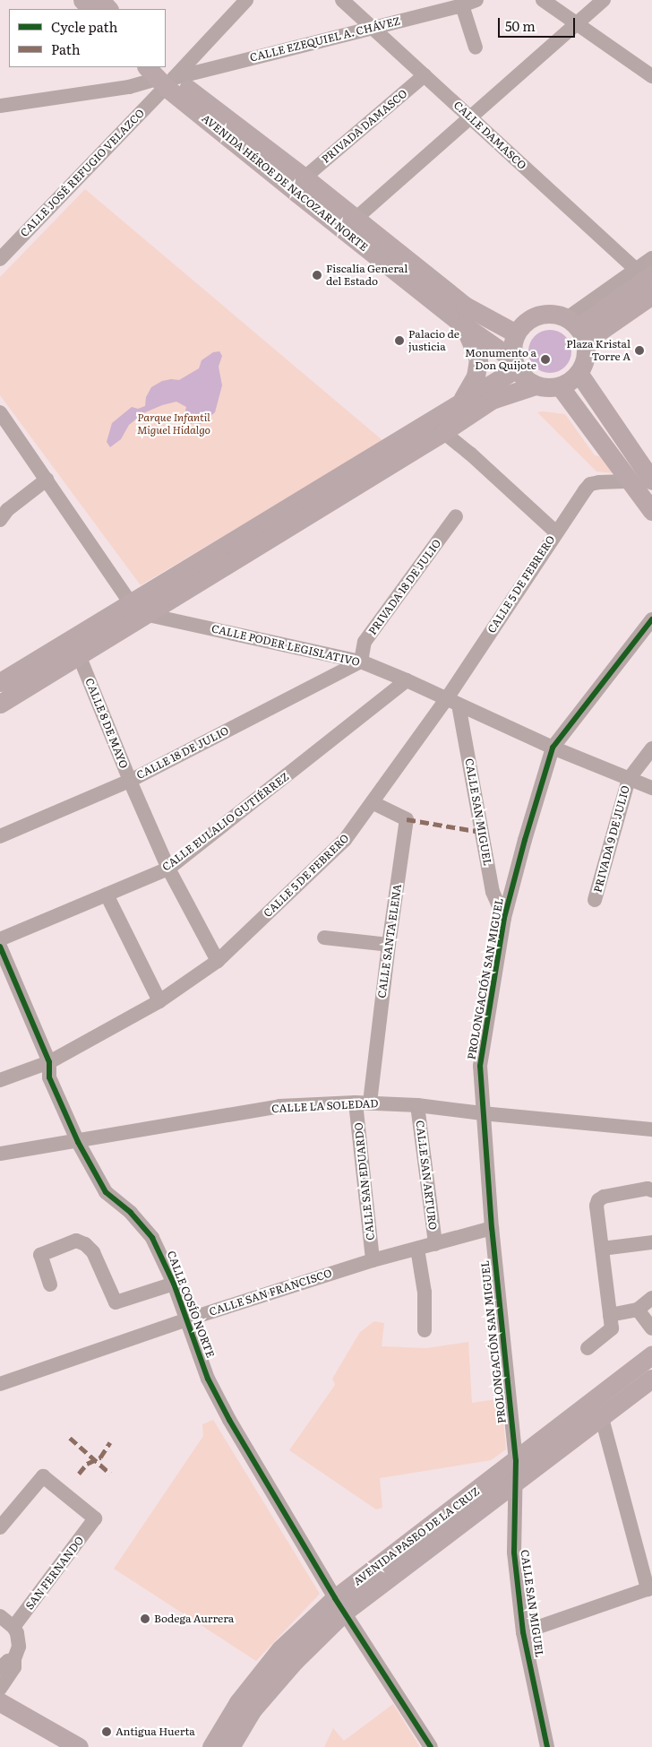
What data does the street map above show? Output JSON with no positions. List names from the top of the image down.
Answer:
{
  "streets": {
    "main road": ["AVENIDA HÉROE DE NACOZARI NORTE", "AVENIDA PASEO DE LA CRUZ"],
    "street": [
      "CALLE EZEQUIEL A. CHÁVEZ",
      "PRIVADA DAMASCO",
      "CALLE DAMASCO",
      "CALLE JOSÉ REFUGIO VELAZCO",
      "CALLE 5 DE FEBRERO",
      "PRIVADA 18 DE JULIO",
      "CALLE PODER LEGISLATIVO",
      "CALLE 8 DE MAYO",
      "CALLE 18 DE JULIO",
      "CALLE SAN MIGUEL",
      "CALLE EULALIO GUTIÉRREZ",
      "PRIVADA 9 DE JULIO",
      "CALLE SANTA ELENA",
      "PROLONGACIÓN SAN MIGUEL",
      "CALLE LA SOLEDAD",
      "CALLE SAN ARTURO",
      "CALLE SAN EDUARDO",
      "CALLE SAN FRANCISCO",
      "CALLE COSÍO NORTE",
      "SAN FERNANDO"
    ]
  },
  "crossings": [
    ["CALLE EZEQUIEL A. CHÁVEZ", "CALLE DAMASCO"],
    ["CALLE EZEQUIEL A. CHÁVEZ", "CALLE JOSÉ REFUGIO VELAZCO"],
    ["CALLE EZEQUIEL A. CHÁVEZ", "AVENIDA HÉROE DE NACOZARI NORTE"],
    ["PRIVADA DAMASCO", "CALLE DAMASCO"],
    ["PRIVADA DAMASCO", "AVENIDA HÉROE DE NACOZARI NORTE"],
    ["CALLE JOSÉ REFUGIO VELAZCO", "AVENIDA HÉROE DE NACOZARI NORTE"],
    ["CALLE 5 DE FEBRERO", "CALLE PODER LEGISLATIVO"],
    ["CALLE 5 DE FEBRERO", "CALLE 8 DE MAYO"],
    ["CALLE 5 DE FEBRERO", "CALLE SAN MIGUEL"],
    ["CALLE 5 DE FEBRERO", "CALLE SANTA ELENA"],
    ["CALLE 5 DE FEBRERO", "CALLE COSÍO NORTE"],
    ["PRIVADA 18 DE JULIO", "CALLE PODER LEGISLATIVO"],
    ["PRIVADA 18 DE JULIO", "CALLE 18 DE JULIO"],
    ["CALLE PODER LEGISLATIVO", "CALLE 18 DE JULIO"],
    ["CALLE PODER LEGISLATIVO", "CALLE SAN MIGUEL"],
    ["CALLE PODER LEGISLATIVO", "CALLE EULALIO GUTIÉRREZ"],
    ["CALLE PODER LEGISLATIVO", "PRIVADA 9 DE JULIO"],
    ["CALLE PODER LEGISLATIVO", "PROLONGACIÓN SAN MIGUEL"],
    ["CALLE 8 DE MAYO", "CALLE 18 DE JULIO"],
    ["CALLE 8 DE MAYO", "CALLE EULALIO GUTIÉRREZ"],
    ["CALLE SAN MIGUEL", "PROLONGACIÓN SAN MIGUEL"],
    ["CALLE SAN MIGUEL", "AVENIDA PASEO DE LA CRUZ"],
    ["CALLE SANTA ELENA", "CALLE LA SOLEDAD"],
    ["CALLE SANTA ELENA", "CALLE SAN EDUARDO"],
    ["PROLONGACIÓN SAN MIGUEL", "CALLE LA SOLEDAD"],
    ["PROLONGACIÓN SAN MIGUEL", "CALLE SAN FRANCISCO"],
    ["PROLONGACIÓN SAN MIGUEL", "AVENIDA PASEO DE LA CRUZ"],
    ["CALLE LA SOLEDAD", "CALLE SAN ARTURO"],
    ["CALLE LA SOLEDAD", "CALLE SAN EDUARDO"],
    ["CALLE LA SOLEDAD", "CALLE COSÍO NORTE"],
    ["CALLE SAN ARTURO", "CALLE SAN FRANCISCO"],
    ["CALLE SAN EDUARDO", "CALLE SAN FRANCISCO"],
    ["CALLE SAN FRANCISCO", "CALLE COSÍO NORTE"],
    ["CALLE COSÍO NORTE", "AVENIDA PASEO DE LA CRUZ"]
  ],
  "parks": ["Parque Infantil Miguel Hidalgo"],
  "places": [
    "Fiscalía General del Estado",
    "Palacio de justicia",
    "Plaza Kristal Torre A",
    "Monumento a Don Quijote",
    "Bodega Aurrera",
    "Antigua Huerta"
  ],
  "legend": ["Cycle path", "Path"],
  "scale_bar": "50 m"
}
